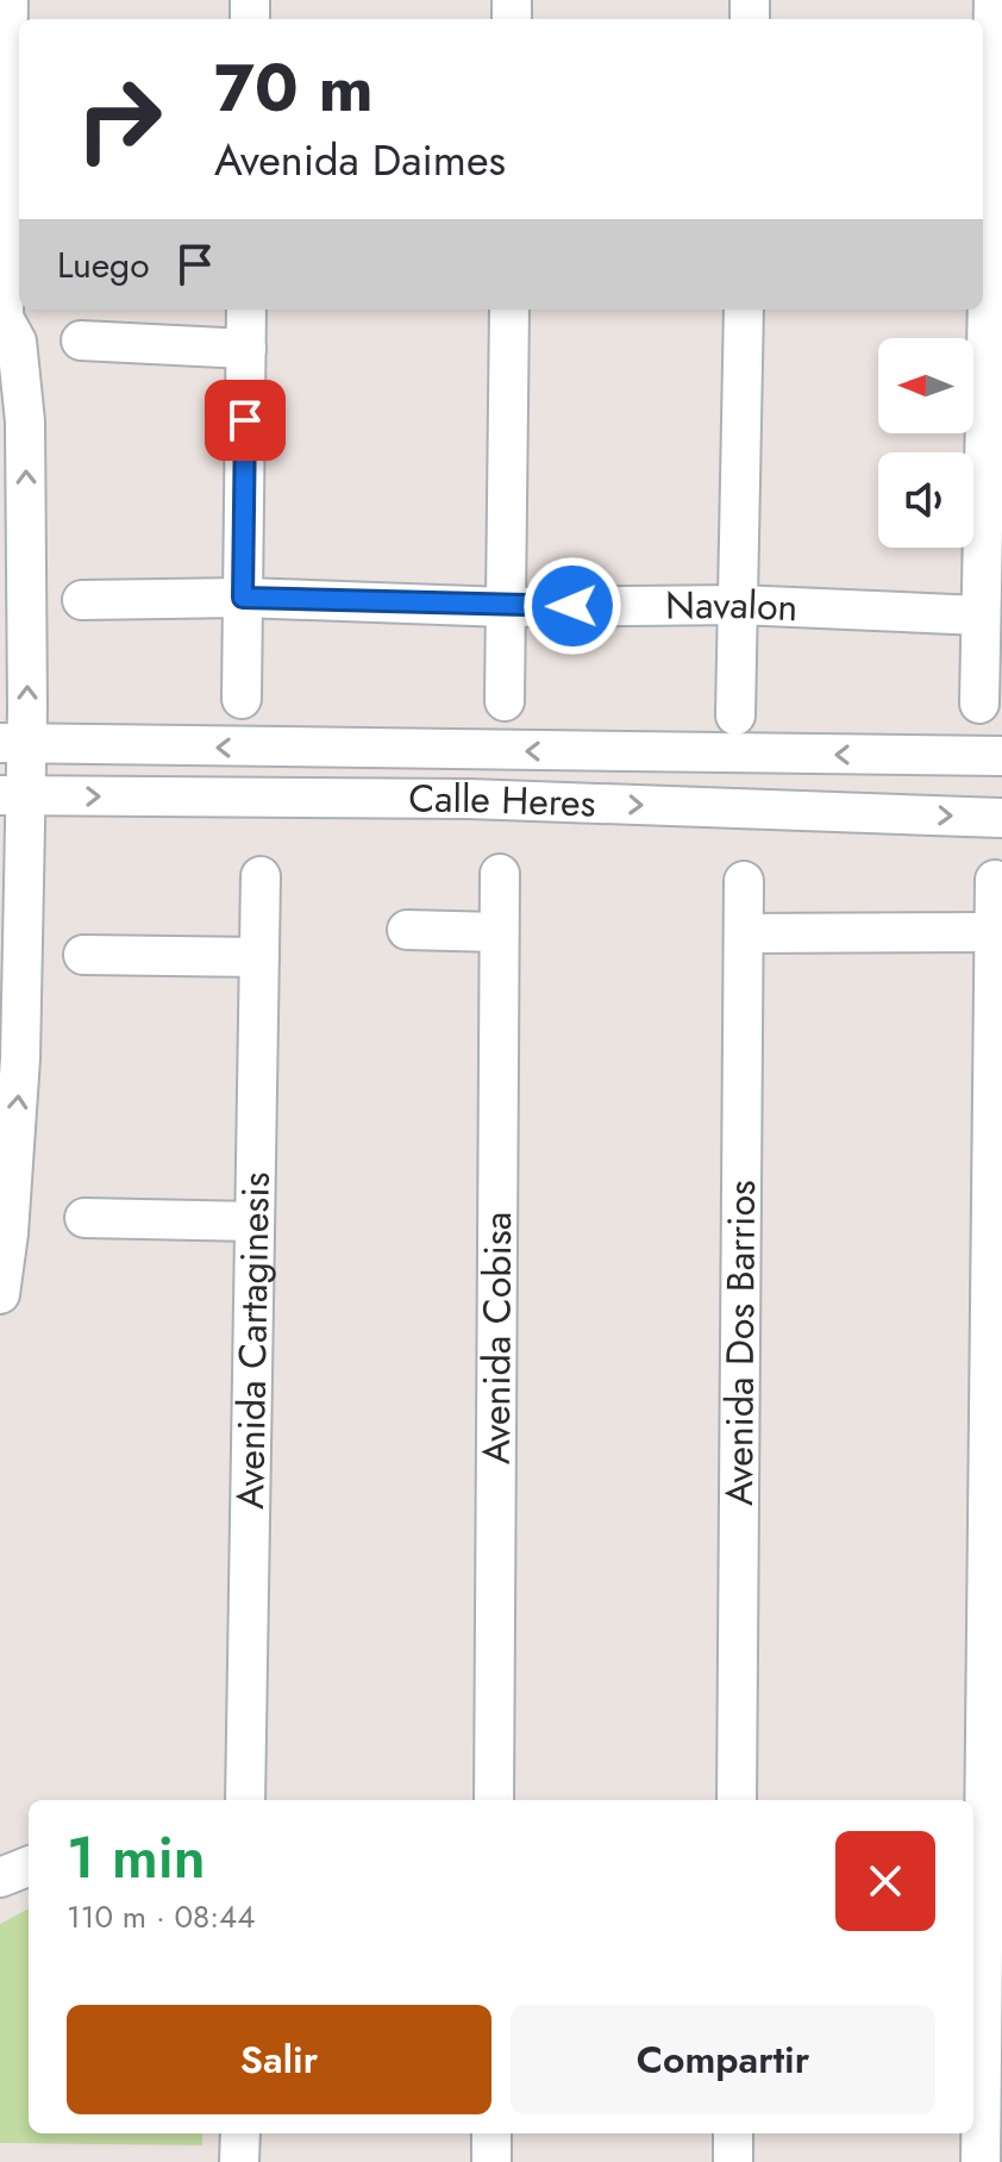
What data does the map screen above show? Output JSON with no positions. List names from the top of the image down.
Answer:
{
  "streets": {
    "street": [
      "Navalon",
      "Calle Heres",
      "Avenida Cobisa",
      "Avenida Cartaginesis",
      "Avenida Dos Barrios"
    ]
  },
  "north": "left",
  "page": {
    "turn": ["70 m", "Avenida Daimes"],
    "then": "Luego",
    "heading": ["1 min", "110 m · 08:44"],
    "buttons": ["Salir", "Compartir"]
  }
}
